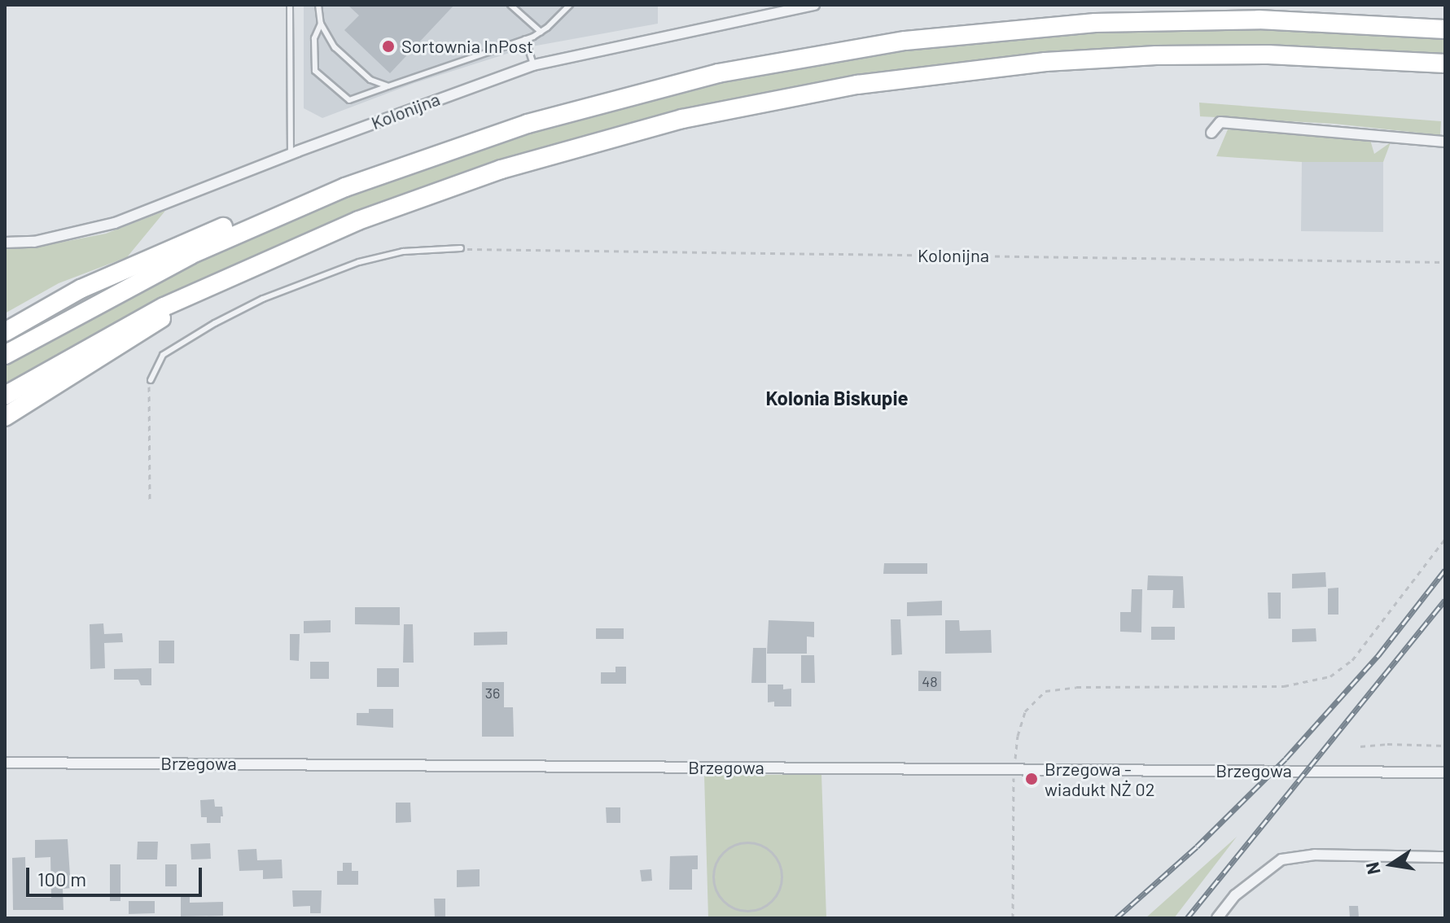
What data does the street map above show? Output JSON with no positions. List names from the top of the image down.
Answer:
{
  "streets": {
    "street": ["Kolonijna", "Brzegowa"]
  },
  "districts": ["Kolonia Biskupie"],
  "places": ["Sortownia InPost", "Brzegowa - wiadukt NŻ 02"],
  "house_numbers": ["48", "36"],
  "scale_bar": "100 m",
  "north": "left"
}
